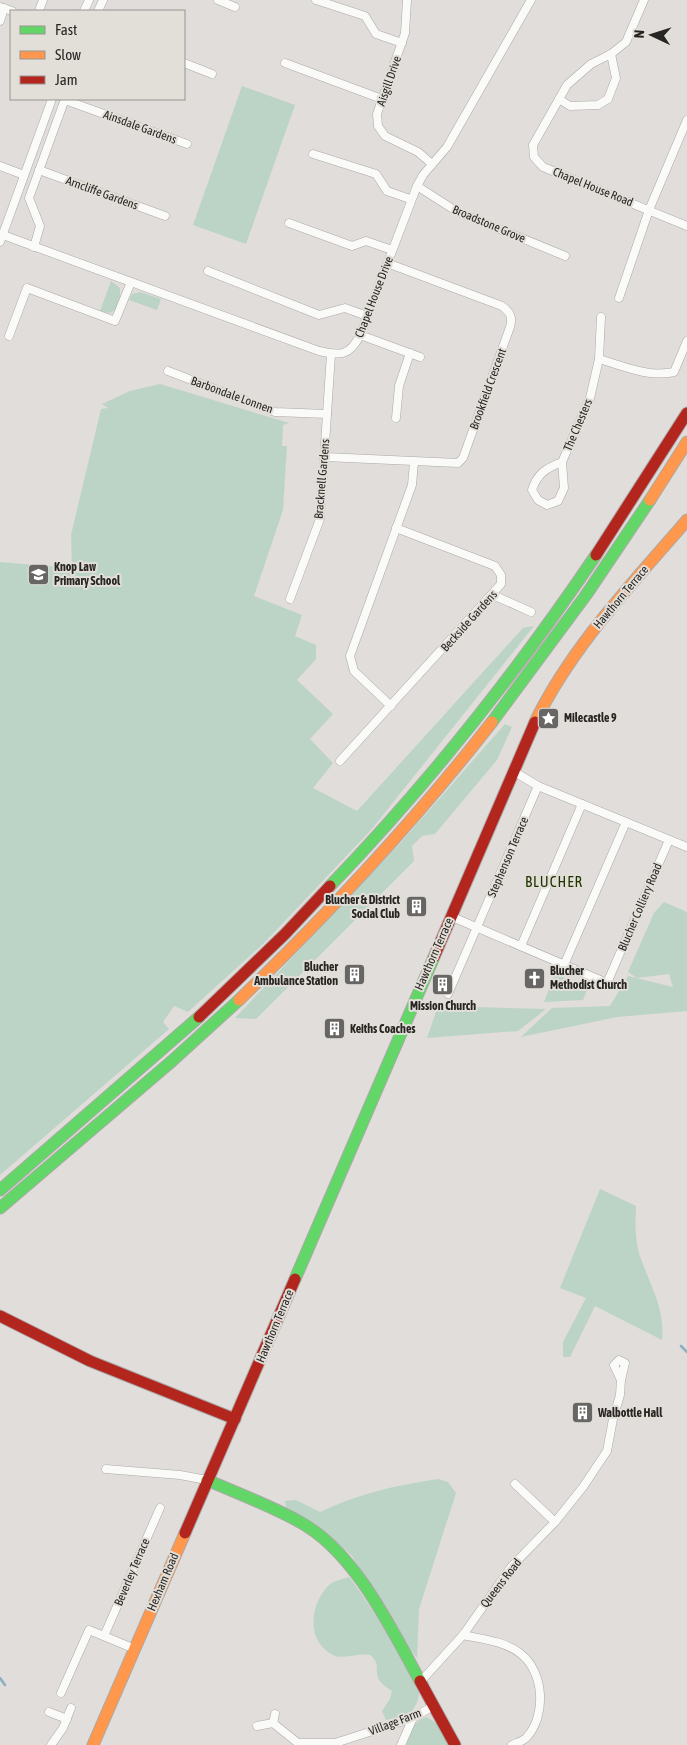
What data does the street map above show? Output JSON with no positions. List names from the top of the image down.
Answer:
{
  "streets": {
    "main road": ["Hawthorn Terrace", "Hexham Road"],
    "street": [
      "Aisgill Drive",
      "Ainsdale Gardens",
      "Chapel House Road",
      "Arncliffe Gardens",
      "Broadstone Grove",
      "Chapel House Drive",
      "Brookfield Crescent",
      "Barbondale Lonnen",
      "The Chesters",
      "Bracknell Gardens",
      "Beckside Gardens",
      "Stephenson Terrace",
      "Blucher Colliery Road",
      "Beverley Terrace",
      "Queens Road",
      "Village Farm"
    ]
  },
  "crossings": [
    ["Aisgill Drive", "Chapel House Drive"],
    ["Broadstone Grove", "Chapel House Drive"],
    ["Chapel House Drive", "Brookfield Crescent"],
    ["Chapel House Drive", "Bracknell Gardens"],
    ["Brookfield Crescent", "Bracknell Gardens"],
    ["Barbondale Lonnen", "Bracknell Gardens"],
    ["Hawthorn Terrace", "Blucher Colliery Road"],
    ["Hawthorn Terrace", "Hexham Road"],
    ["Stephenson Terrace", "Blucher Colliery Road"]
  ],
  "districts": ["BLUCHER"],
  "places": {
    "school or university": ["Knop Law Primary School"],
    "place": ["Milecastle 9"],
    "building": [
      "Blucher & District Social Club",
      "Blucher Ambulance Station",
      "Mission Church",
      "Keiths Coaches",
      "Walbottle Hall"
    ],
    "church": ["Blucher Methodist Church"]
  },
  "legend": ["Fast", "Slow", "Jam"],
  "north": "left"
}
